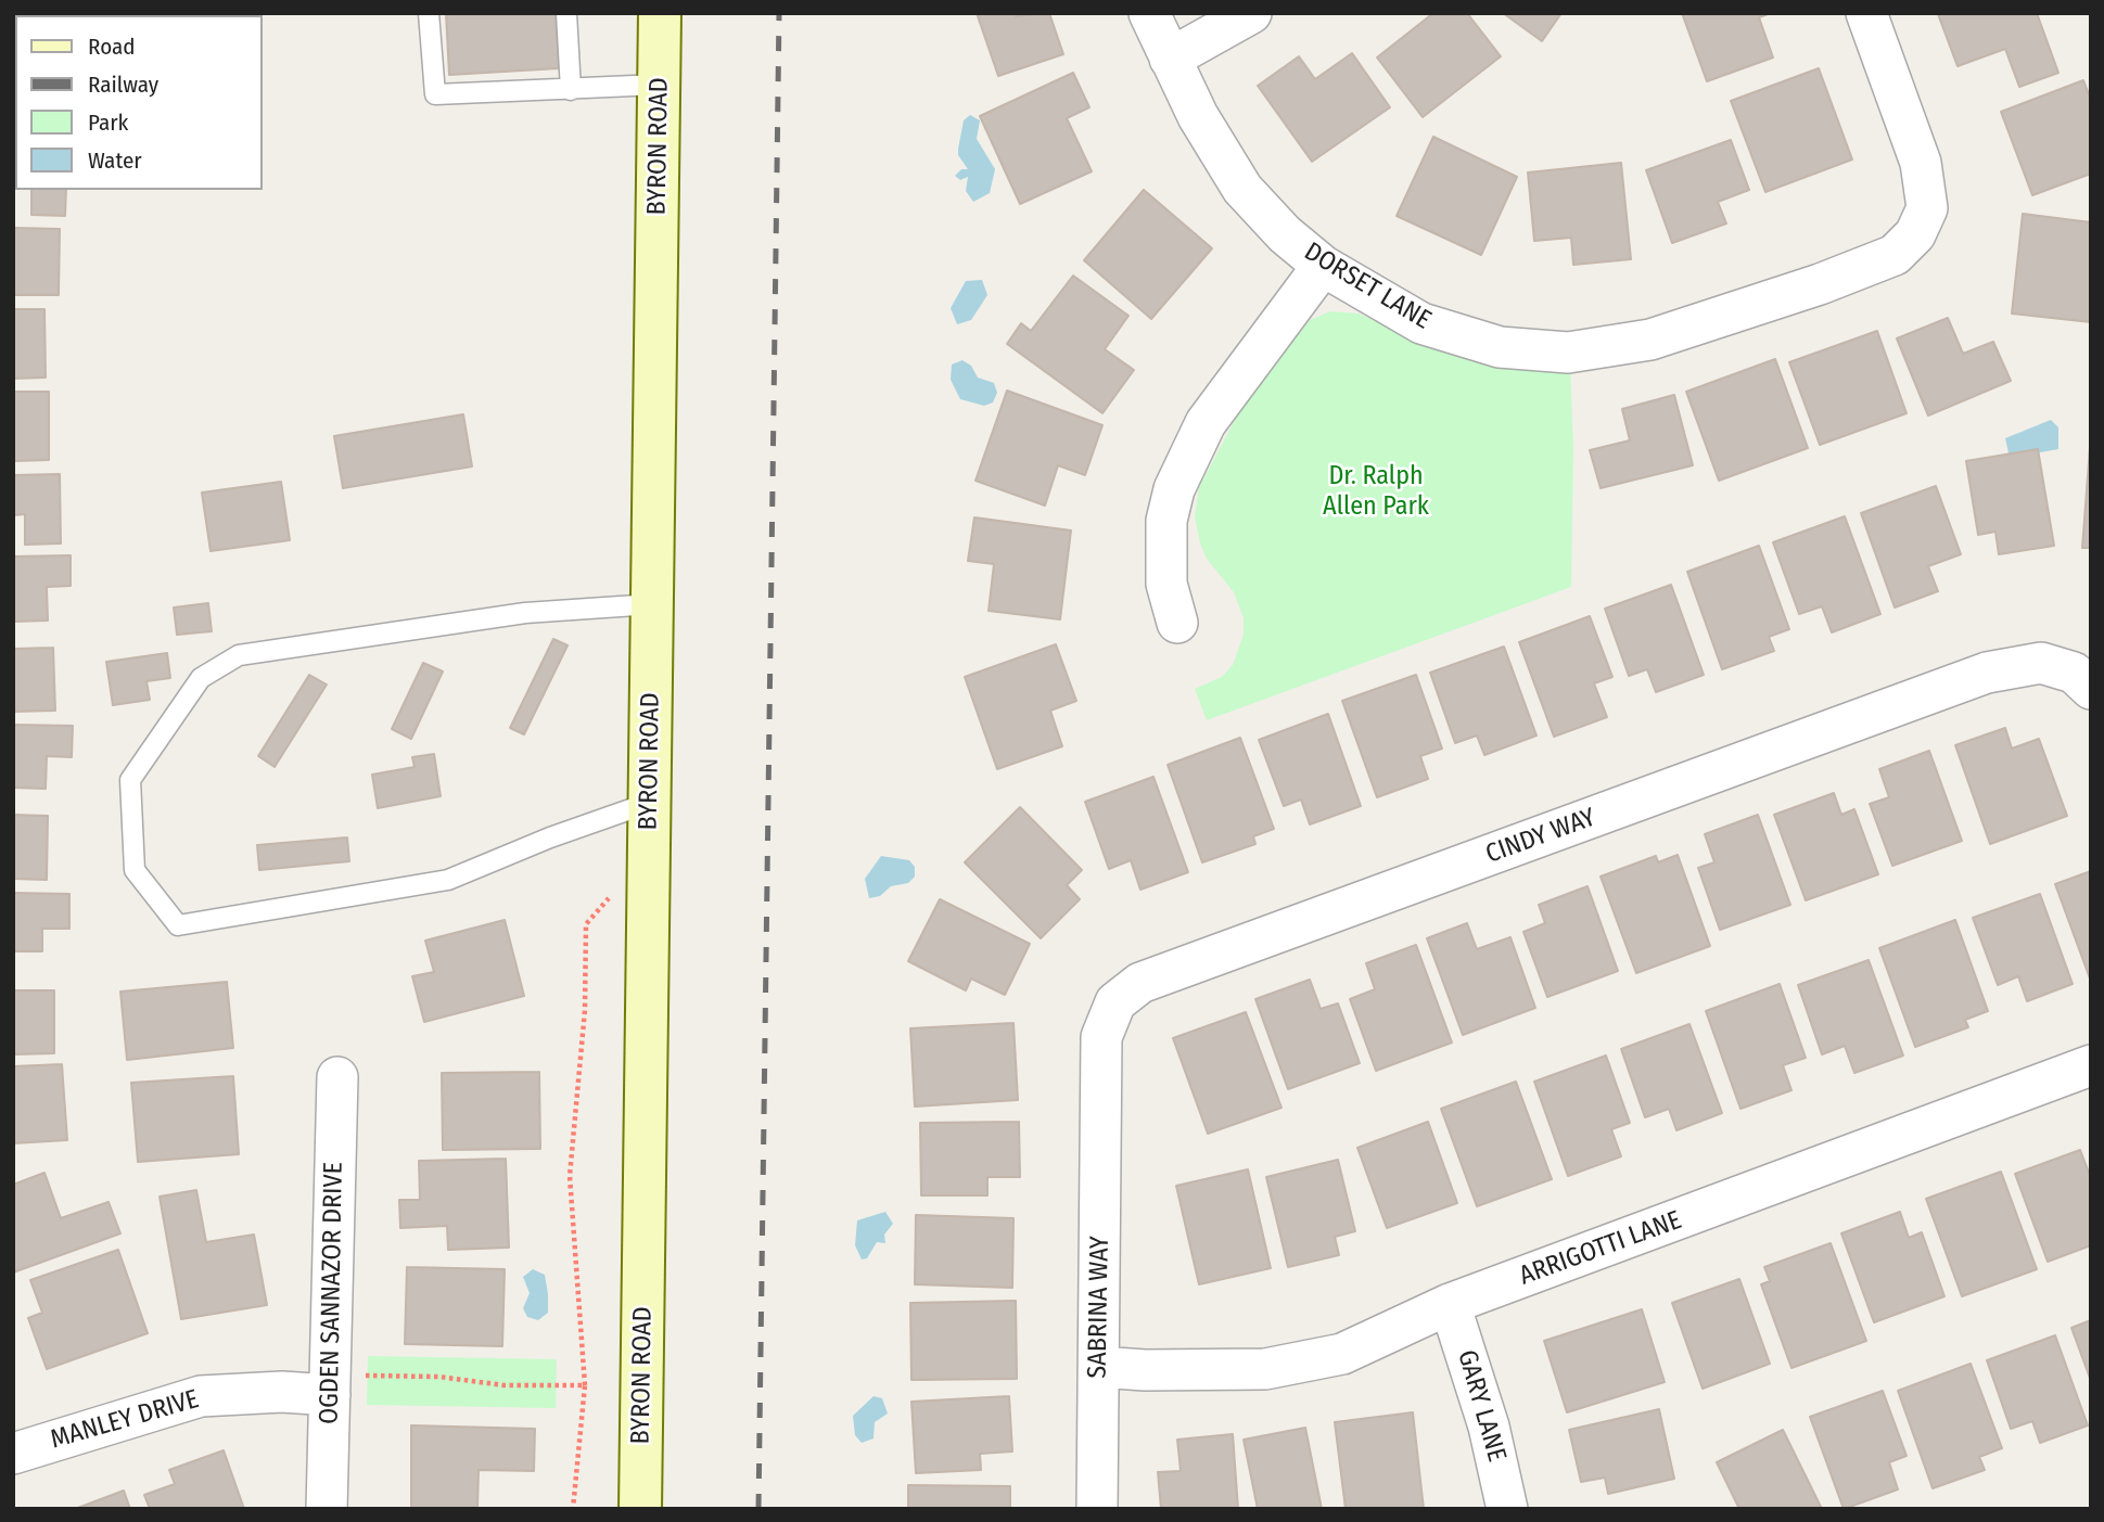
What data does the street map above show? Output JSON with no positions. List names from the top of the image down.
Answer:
{
  "streets": {
    "main road": ["BYRON ROAD"],
    "street": [
      "DORSET LANE",
      "CINDY WAY",
      "ARRIGOTTI LANE",
      "OGDEN SANNAZOR DRIVE",
      "SABRINA WAY",
      "GARY LANE",
      "MANLEY DRIVE"
    ]
  },
  "crossings": [
    ["CINDY WAY", "SABRINA WAY"],
    ["ARRIGOTTI LANE", "SABRINA WAY"],
    ["ARRIGOTTI LANE", "GARY LANE"],
    ["OGDEN SANNAZOR DRIVE", "MANLEY DRIVE"]
  ],
  "parks": ["Dr. Ralph Allen Park"],
  "legend": [
    "Road",
    "Railway",
    "Park",
    "Water"
  ]
}
